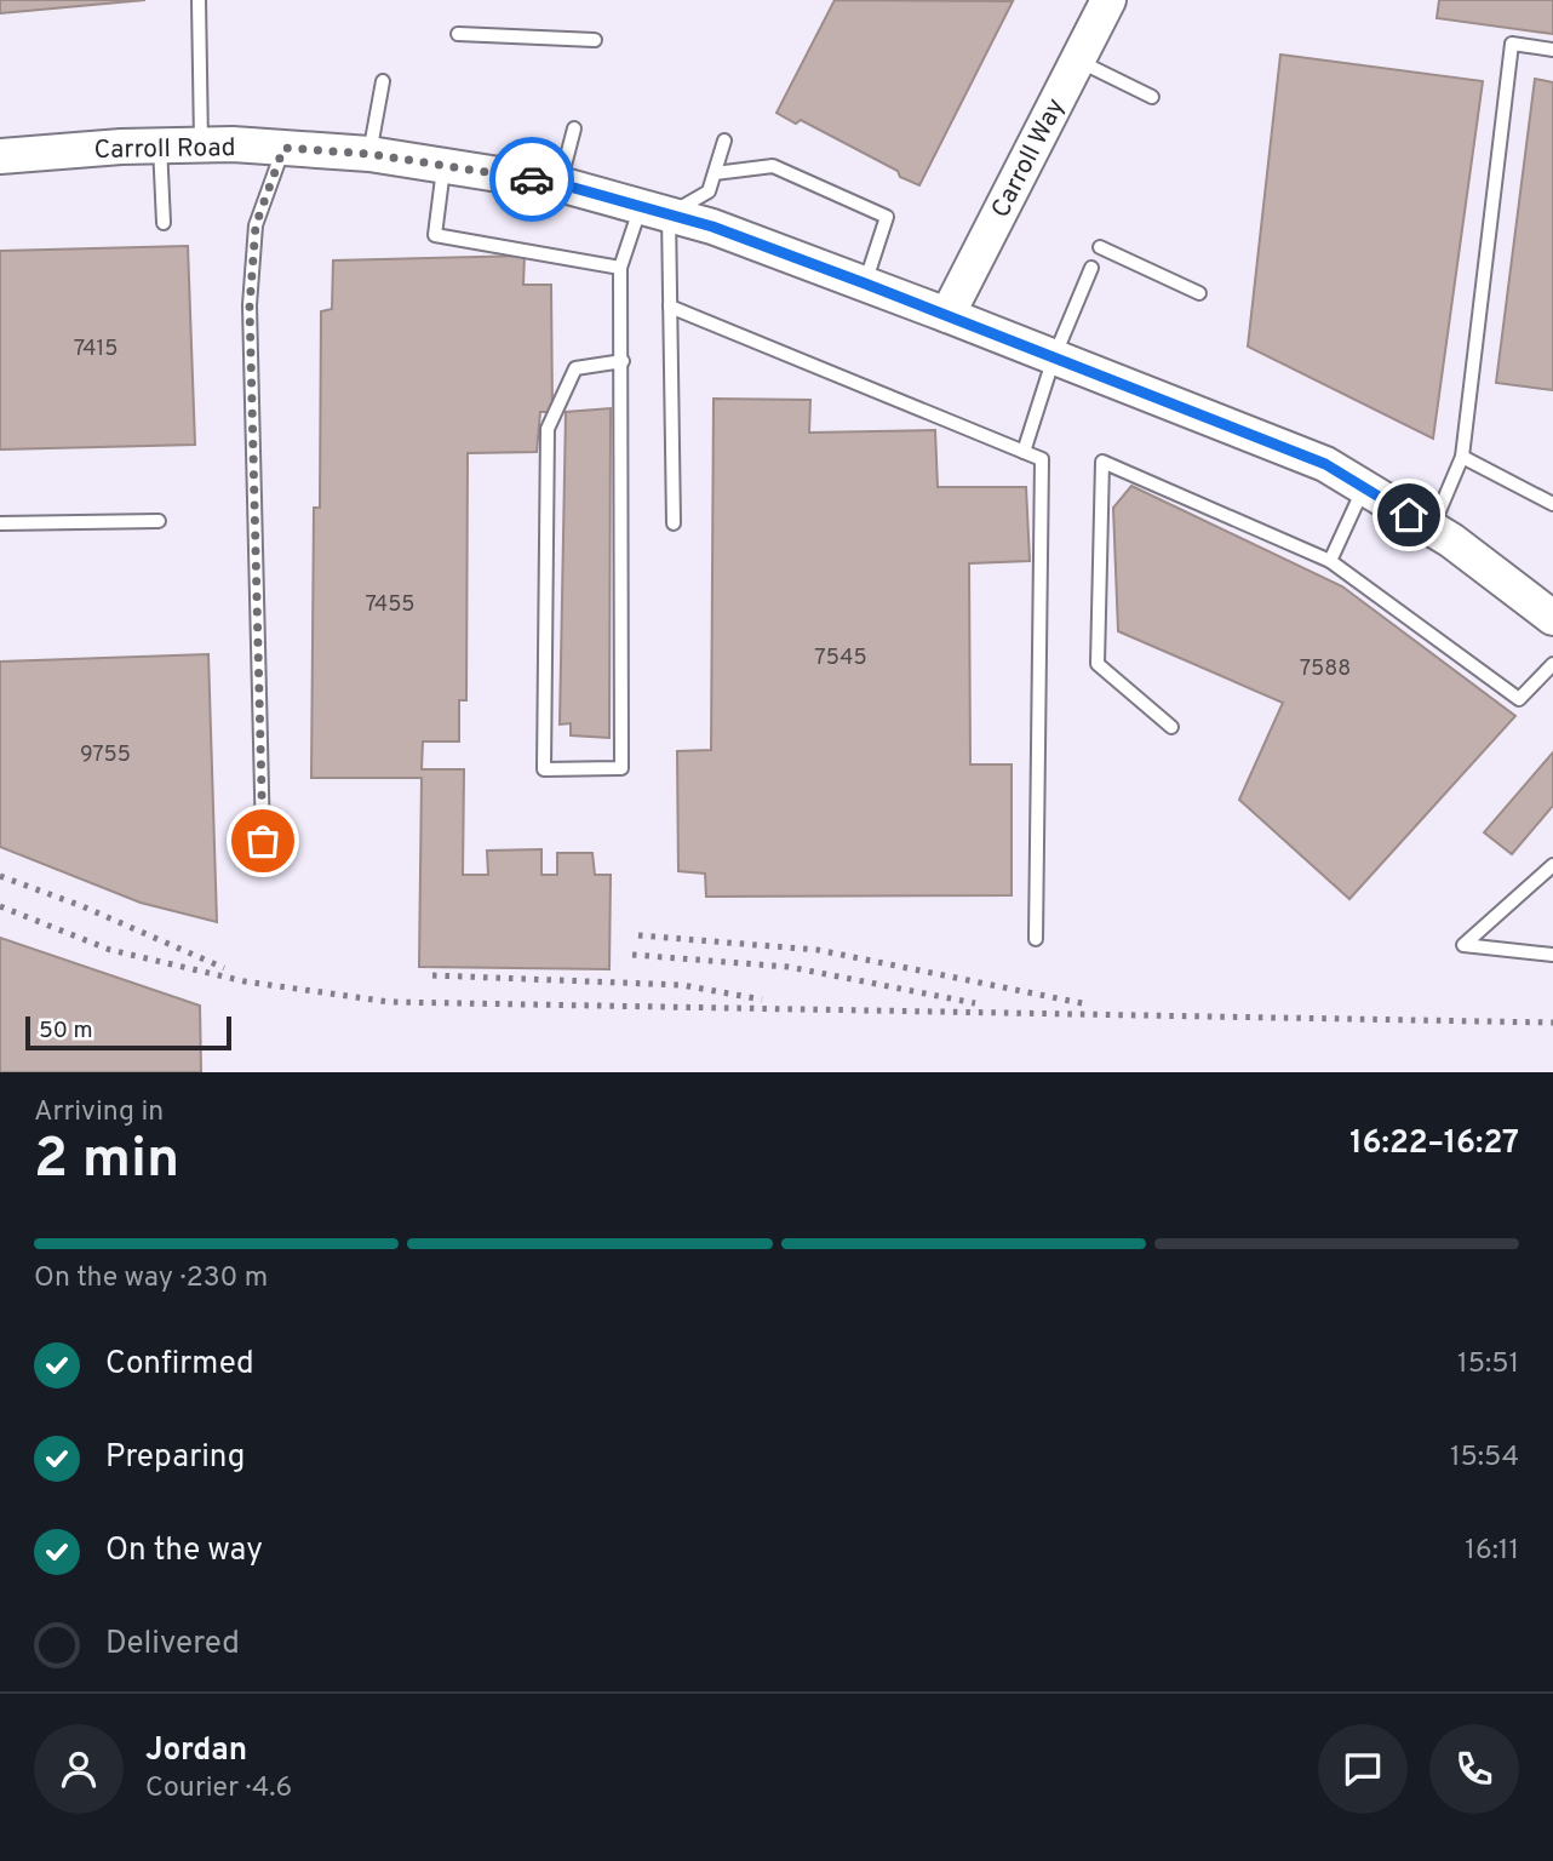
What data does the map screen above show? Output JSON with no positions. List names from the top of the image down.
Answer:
{
  "streets": {
    "main road": ["Carroll Road", "Carroll Way"]
  },
  "crossings": [
    ["Carroll Road", "Carroll Way"]
  ],
  "house_numbers": [
    "7415",
    "7455",
    "7545",
    "7588",
    "9755"
  ],
  "scale_bar": "50 m",
  "page": {
    "scale": "50 m",
    "heading": ["2 min", "Arriving in", "16:22–16:27"],
    "panel": ["Jordan", "Courier · 4.6"],
    "bar": "On the way · 230 m",
    "list": [
      ["Confirmed", "15:51"],
      ["Preparing", "15:54"],
      ["On the way", "16:11"],
      "Delivered"
    ]
  }
}
